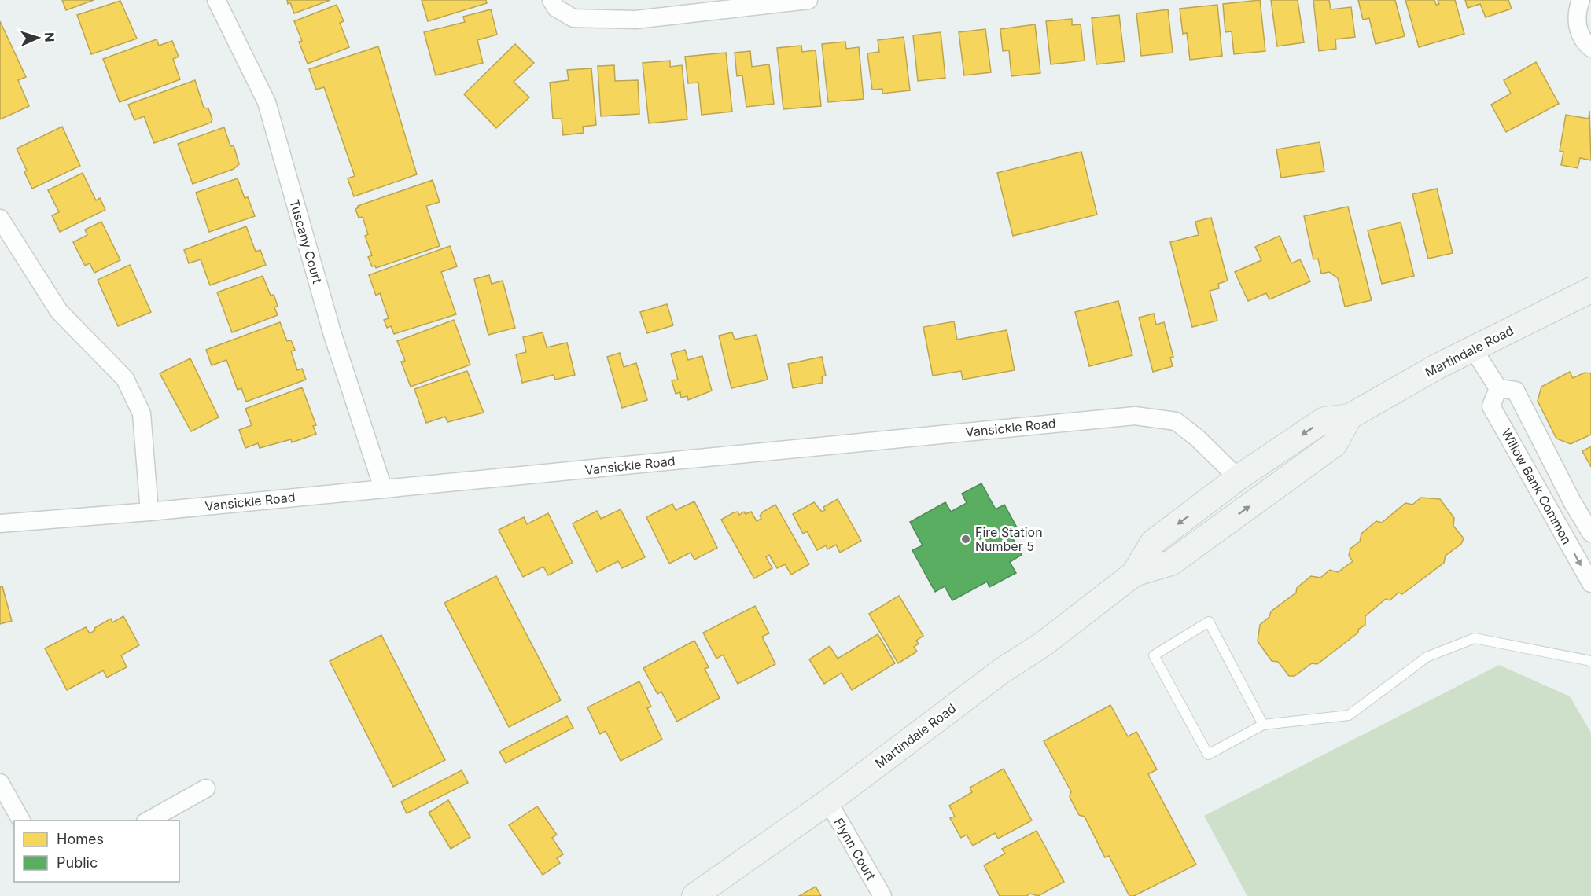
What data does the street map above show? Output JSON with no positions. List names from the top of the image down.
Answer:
{
  "streets": {
    "main road": ["Martindale Road"],
    "street": [
      "Tuscany Court",
      "Vansickle Road",
      "Willow Bank Common",
      "Flynn Court"
    ]
  },
  "crossings": [
    ["Tuscany Court", "Vansickle Road"],
    ["Martindale Road", "Vansickle Road"],
    ["Martindale Road", "Flynn Court"]
  ],
  "places": ["Fire Station Number 5"],
  "legend": ["Homes", "Public"],
  "north": "right"
}
